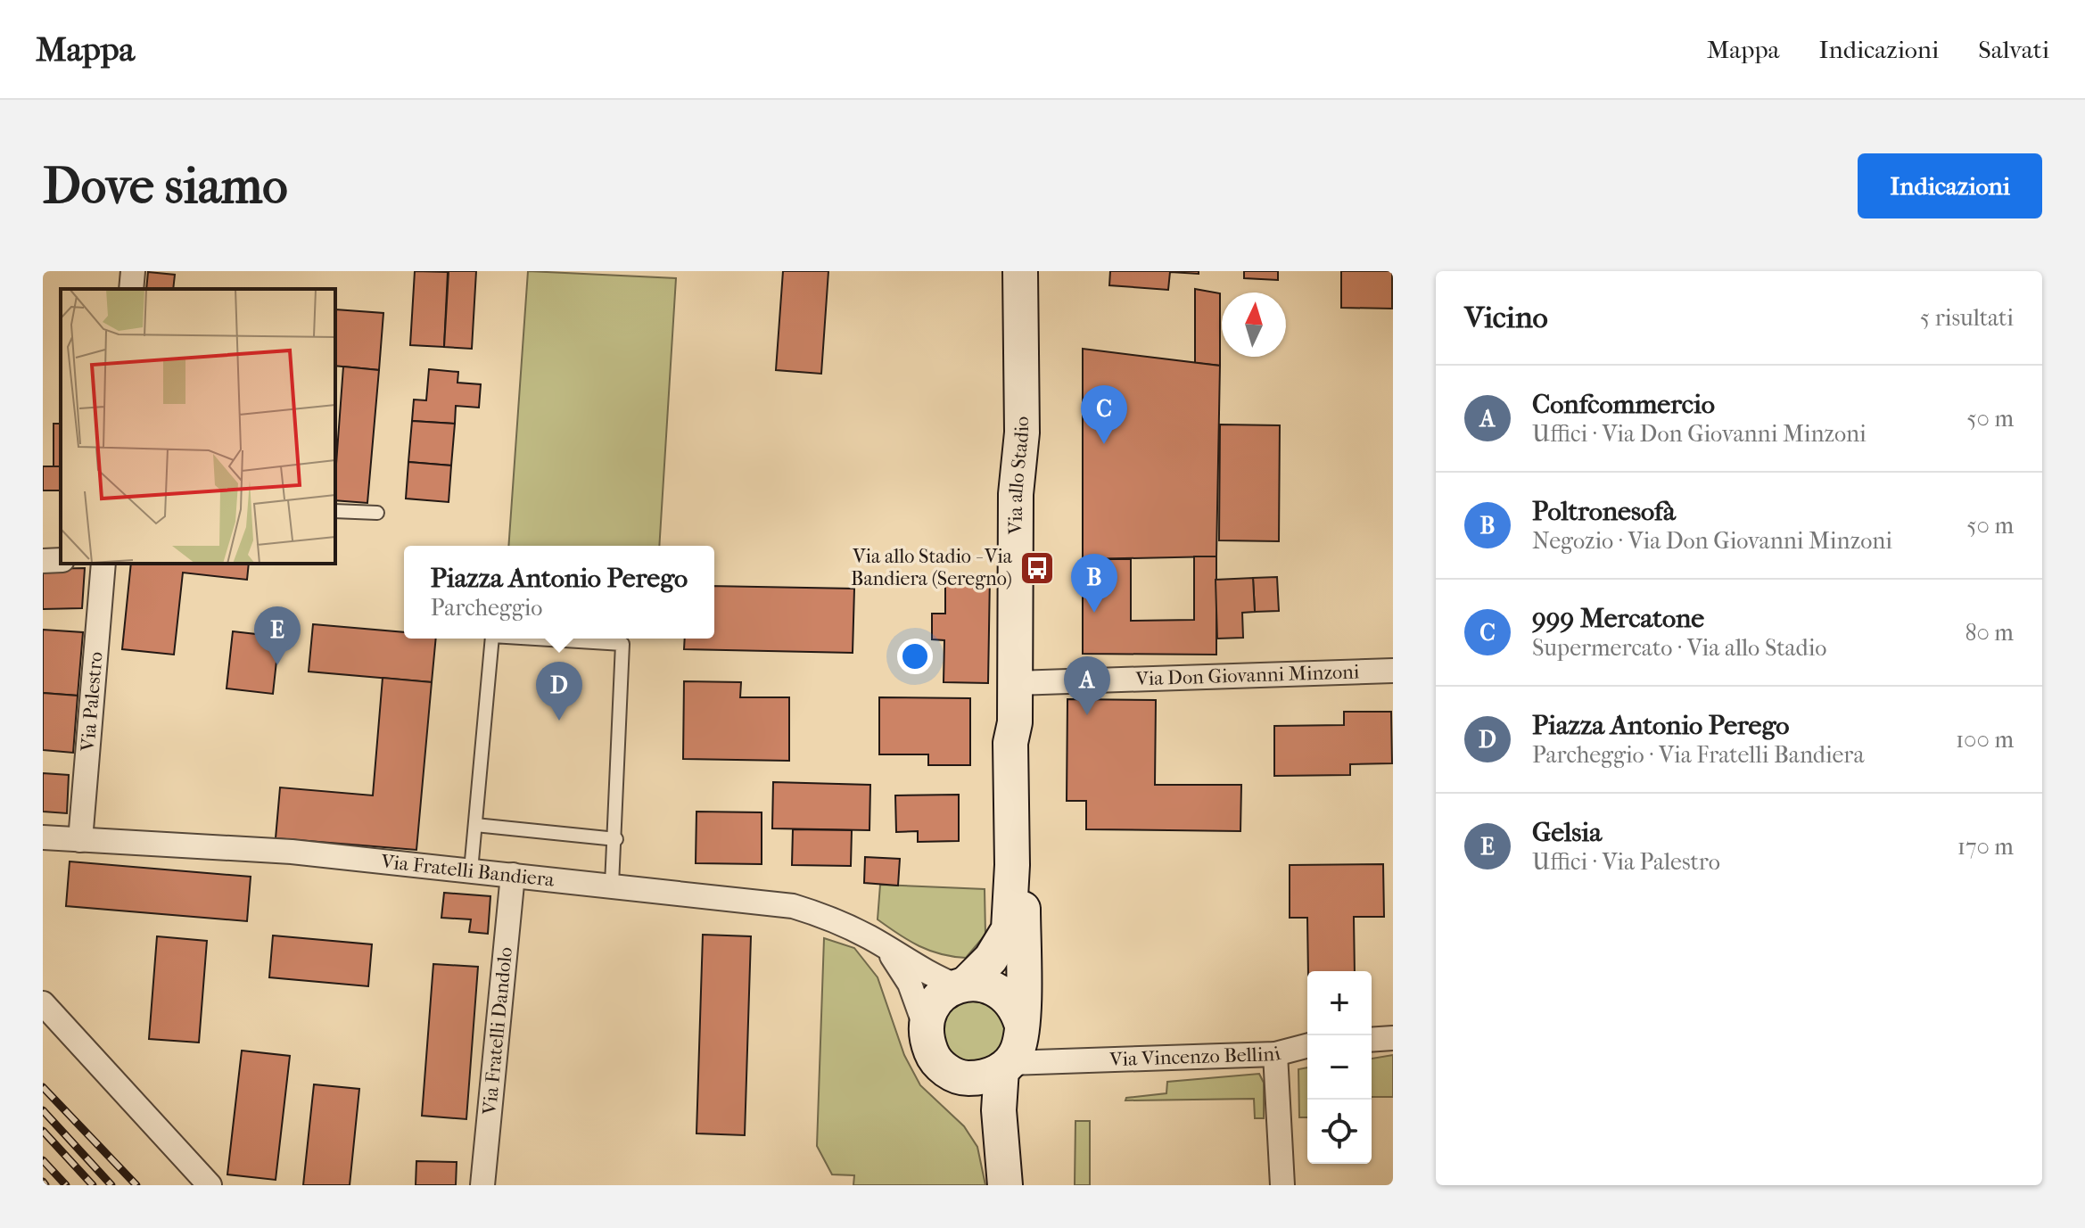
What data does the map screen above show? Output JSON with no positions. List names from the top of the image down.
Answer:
{
  "streets": {
    "main road": ["Via allo Stadio"],
    "street": [
      "Via Don Giovanni Minzoni",
      "Via Palestro",
      "Via Fratelli Bandiera",
      "Via Fratelli Dandolo",
      "Via Vincenzo Bellini"
    ]
  },
  "crossings": [
    ["Via allo Stadio", "Via Don Giovanni Minzoni"],
    ["Via allo Stadio", "Via Fratelli Bandiera"],
    ["Via allo Stadio", "Via Vincenzo Bellini"],
    ["Via Palestro", "Via Fratelli Bandiera"],
    ["Via Fratelli Bandiera", "Via Fratelli Dandolo"],
    ["Via Fratelli Bandiera", "Via Vincenzo Bellini"]
  ],
  "places": {
    "bus stop": ["Via allo Stadio - Via Bandiera (Seregno)"]
  },
  "north": "top",
  "page": {
    "header": "Mappa",
    "nav": ["Mappa", "Indicazioni", "Salvati"],
    "buttons": "Indicazioni",
    "title": "Dove siamo",
    "heading": ["Vicino", "5 risultati"],
    "list": [
      {
        "mark": "A",
        "name": "Confcommercio",
        "note": "Uffici · Via Don Giovanni Minzoni",
        "value": "50 m"
      },
      {
        "mark": "B",
        "name": "Poltronesofà",
        "note": "Negozio · Via Don Giovanni Minzoni",
        "value": "50 m"
      },
      {
        "mark": "C",
        "name": "999 Mercatone",
        "note": "Supermercato · Via allo Stadio",
        "value": "80 m"
      },
      {
        "mark": "D",
        "name": "Piazza Antonio Perego",
        "note": "Parcheggio · Via Fratelli Bandiera",
        "value": "100 m"
      },
      {
        "mark": "E",
        "name": "Gelsia",
        "note": "Uffici · Via Palestro",
        "value": "170 m"
      }
    ],
    "pins": [
      "C",
      "B",
      "E",
      "A",
      "D"
    ],
    "popup": ["Piazza Antonio Perego", "Parcheggio"],
    "map_buttons": ["+", "−"]
  }
}
